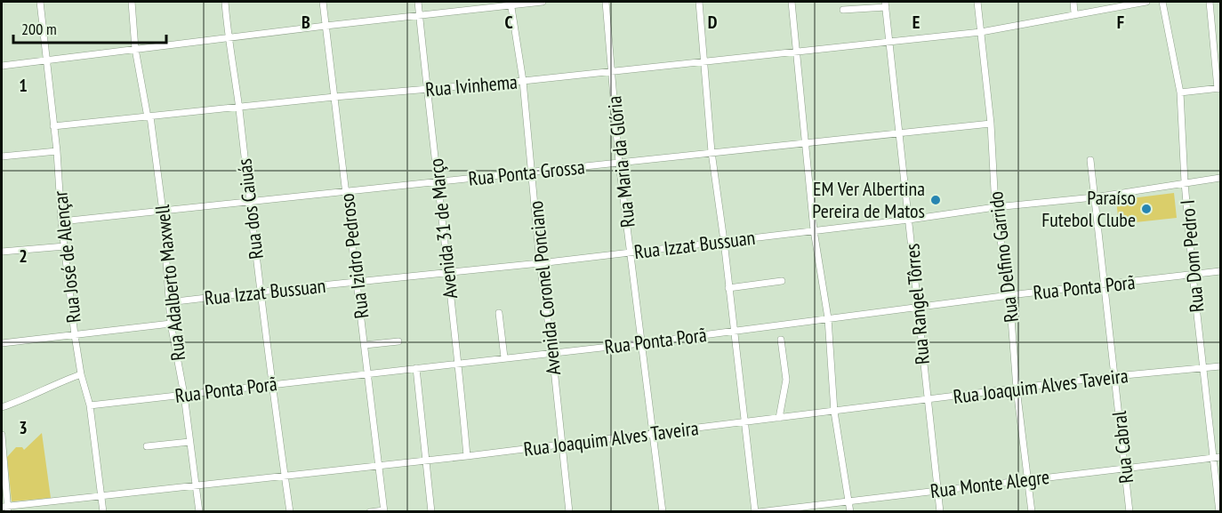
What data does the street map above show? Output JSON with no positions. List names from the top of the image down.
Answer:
{
  "streets": {
    "street": [
      "Rua Ivinhema",
      "Rua Maria da Glória",
      "Rua Ponta Grossa",
      "Rua dos Caiuás",
      "Avenida 31 de Março",
      "Rua Izzat Bussuan",
      "Rua Izidro Pedroso",
      "Rua Dom Pedro I",
      "Rua José de Alençar",
      "Rua Delfino Garrido",
      "Rua Adalberto Maxwell",
      "Rua Ponta Porã",
      "Avenida Coronel Ponciano",
      "Rua Rangel Tôrres",
      "Rua Joaquim Alves Taveira",
      "Rua Cabral",
      "Rua Monte Alegre"
    ]
  },
  "crossings": [
    ["Rua Ivinhema", "Rua Maria da Glória"],
    ["Rua Ivinhema", "Rua dos Caiuás"],
    ["Rua Ivinhema", "Avenida 31 de Março"],
    ["Rua Ivinhema", "Rua Izidro Pedroso"],
    ["Rua Ivinhema", "Rua José de Alençar"],
    ["Rua Ivinhema", "Rua Delfino Garrido"],
    ["Rua Ivinhema", "Rua Adalberto Maxwell"],
    ["Rua Ivinhema", "Avenida Coronel Ponciano"],
    ["Rua Ivinhema", "Rua Rangel Tôrres"],
    ["Rua Maria da Glória", "Rua Ponta Grossa"],
    ["Rua Maria da Glória", "Rua Izzat Bussuan"],
    ["Rua Maria da Glória", "Rua Ponta Porã"],
    ["Rua Maria da Glória", "Rua Joaquim Alves Taveira"],
    ["Rua Ponta Grossa", "Rua dos Caiuás"],
    ["Rua Ponta Grossa", "Avenida 31 de Março"],
    ["Rua Ponta Grossa", "Rua Izidro Pedroso"],
    ["Rua Ponta Grossa", "Rua José de Alençar"],
    ["Rua Ponta Grossa", "Rua Delfino Garrido"],
    ["Rua Ponta Grossa", "Rua Adalberto Maxwell"],
    ["Rua Ponta Grossa", "Avenida Coronel Ponciano"],
    ["Rua Ponta Grossa", "Rua Rangel Tôrres"],
    ["Rua dos Caiuás", "Rua Izzat Bussuan"],
    ["Rua dos Caiuás", "Rua Ponta Porã"],
    ["Rua dos Caiuás", "Rua Joaquim Alves Taveira"],
    ["Avenida 31 de Março", "Rua Izzat Bussuan"],
    ["Avenida 31 de Março", "Rua Ponta Porã"],
    ["Avenida 31 de Março", "Rua Joaquim Alves Taveira"],
    ["Rua Izzat Bussuan", "Rua Izidro Pedroso"],
    ["Rua Izzat Bussuan", "Rua Dom Pedro I"],
    ["Rua Izzat Bussuan", "Rua Delfino Garrido"],
    ["Rua Izzat Bussuan", "Rua Adalberto Maxwell"],
    ["Rua Izzat Bussuan", "Avenida Coronel Ponciano"],
    ["Rua Izzat Bussuan", "Rua Rangel Tôrres"],
    ["Rua Izzat Bussuan", "Rua Cabral"],
    ["Rua Izidro Pedroso", "Rua Ponta Porã"],
    ["Rua Izidro Pedroso", "Rua Joaquim Alves Taveira"],
    ["Rua Dom Pedro I", "Rua Ponta Porã"],
    ["Rua Dom Pedro I", "Rua Joaquim Alves Taveira"],
    ["Rua Dom Pedro I", "Rua Monte Alegre"],
    ["Rua José de Alençar", "Rua Ponta Porã"],
    ["Rua José de Alençar", "Rua Joaquim Alves Taveira"],
    ["Rua Delfino Garrido", "Rua Ponta Porã"],
    ["Rua Delfino Garrido", "Rua Joaquim Alves Taveira"],
    ["Rua Delfino Garrido", "Rua Monte Alegre"],
    ["Rua Adalberto Maxwell", "Rua Ponta Porã"],
    ["Rua Adalberto Maxwell", "Rua Joaquim Alves Taveira"],
    ["Rua Ponta Porã", "Avenida Coronel Ponciano"],
    ["Rua Ponta Porã", "Rua Rangel Tôrres"],
    ["Rua Ponta Porã", "Rua Cabral"],
    ["Avenida Coronel Ponciano", "Rua Joaquim Alves Taveira"],
    ["Rua Rangel Tôrres", "Rua Joaquim Alves Taveira"],
    ["Rua Rangel Tôrres", "Rua Monte Alegre"],
    ["Rua Joaquim Alves Taveira", "Rua Cabral"],
    ["Rua Cabral", "Rua Monte Alegre"]
  ],
  "places": ["EM Ver Albertina Pereira de Matos", "Paraíso Futebol Clube"],
  "scale_bar": "200 m",
  "grid": {
    "columns": [
      "B",
      "C",
      "D",
      "E",
      "F"
    ],
    "rows": ["1", "2", "3"]
  }
}
